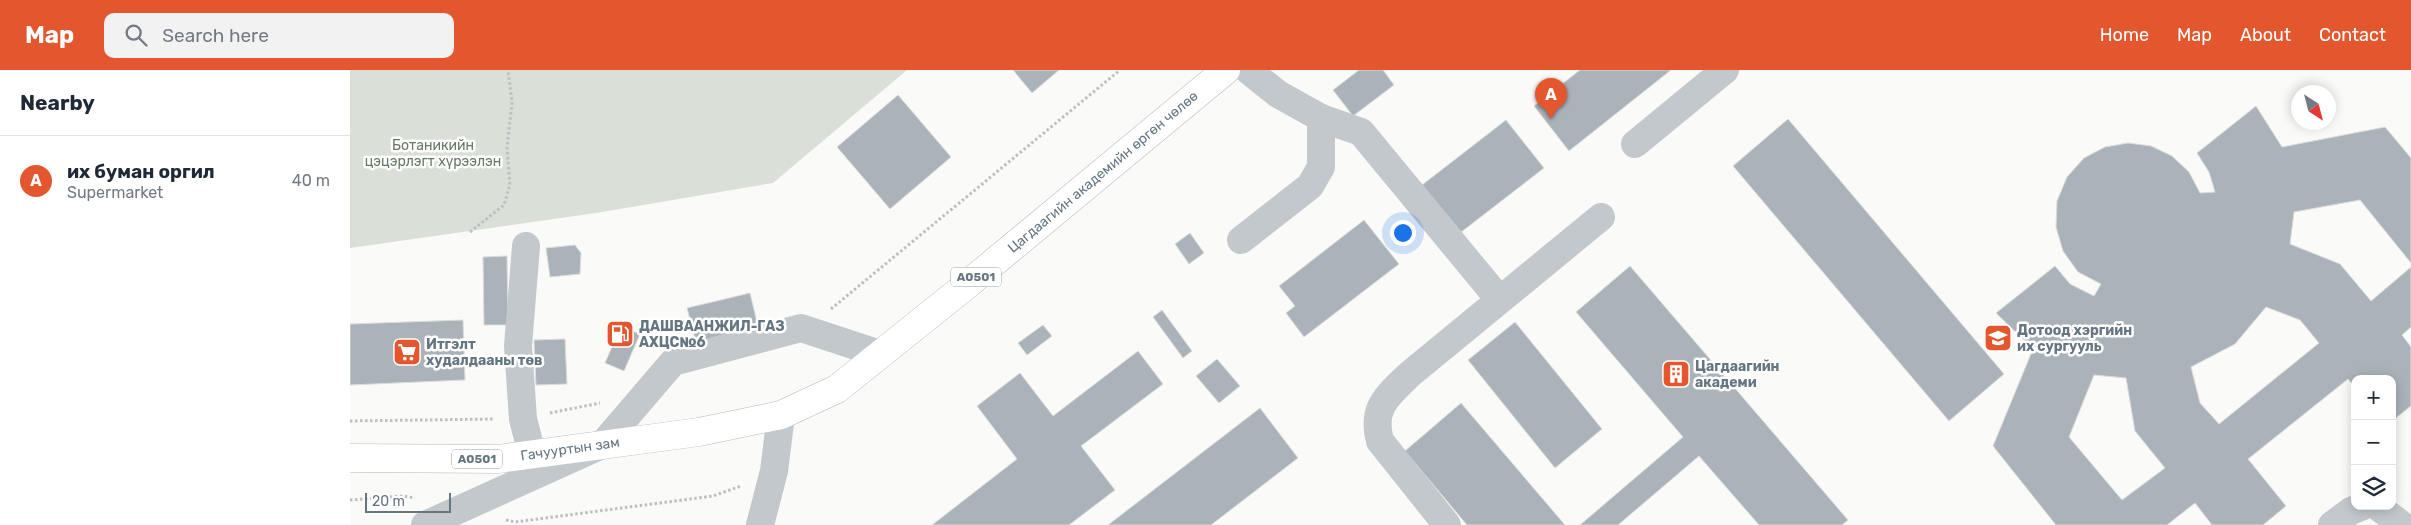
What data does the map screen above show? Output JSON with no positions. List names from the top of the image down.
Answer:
{
  "streets": {
    "highway": ["Цагдаагийн академийн өргөн чөлөө", "A0501", "Гачууртын зам"]
  },
  "crossings": [
    ["Цагдаагийн академийн өргөн чөлөө", "Гачууртын зам"]
  ],
  "parks": ["Ботаникийн цэцэрлэгт хүрээлэн"],
  "places": {
    "fuel station": ["ДАШВААНЖИЛ-ГАЗ АХЦС№6"],
    "school or university": ["Дотоод хэргийн их сургууль"],
    "supermarket": ["Итгэлт худалдааны төв"],
    "building": ["Цагдаагийн академи"]
  },
  "scale_bar": "20 m",
  "north": "bottom right",
  "page": {
    "header": "Map",
    "search": "Search here",
    "nav": [
      "Home",
      "Map",
      "About",
      "Contact"
    ],
    "heading": "Nearby",
    "pins": "A",
    "list": [
      {
        "mark": "A",
        "name": "их буман оргил",
        "note": "Supermarket",
        "value": "40 m"
      }
    ],
    "map_buttons": ["+", "−"],
    "scale": "20 m"
  }
}
